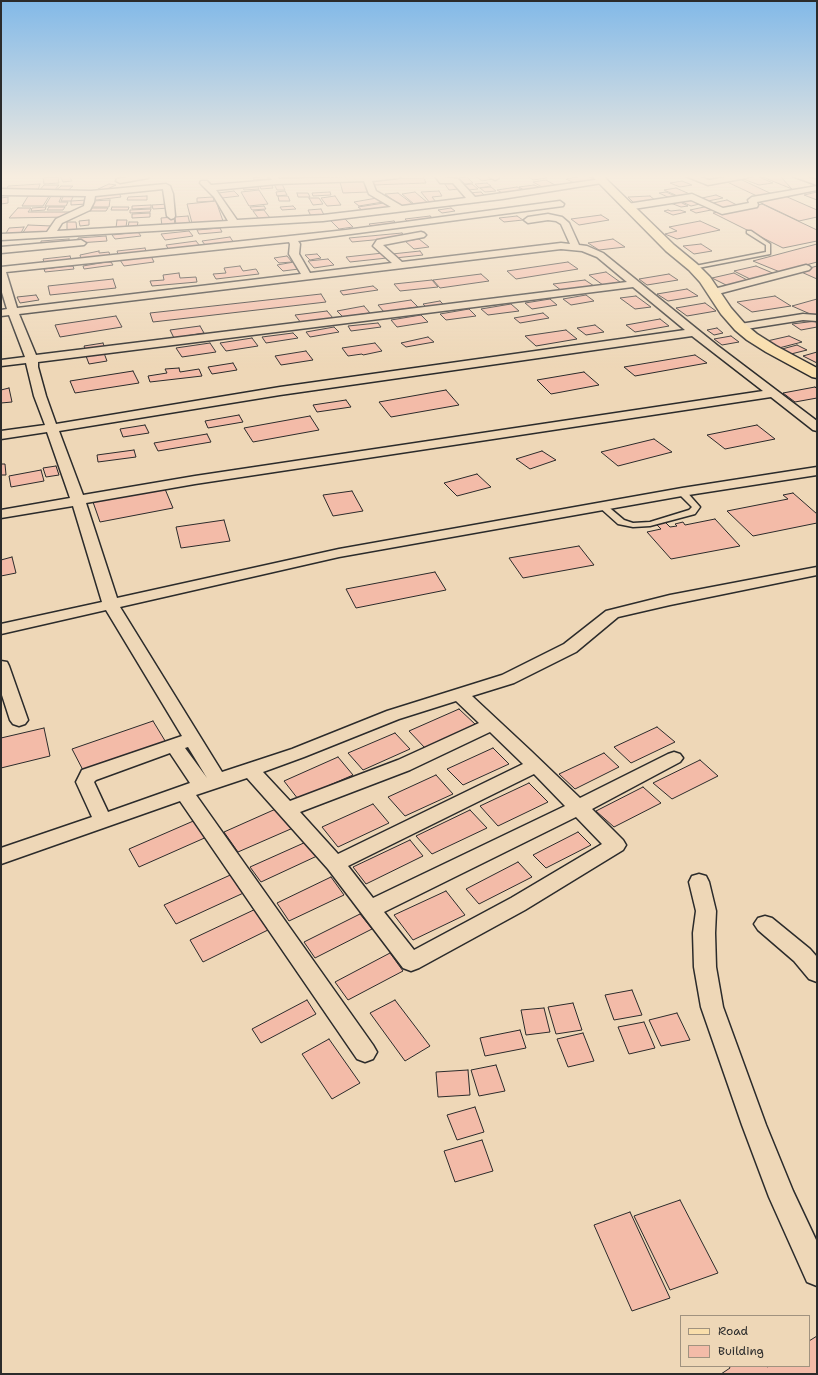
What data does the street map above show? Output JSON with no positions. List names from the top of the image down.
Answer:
{
  "legend": ["Road", "Building"]
}
